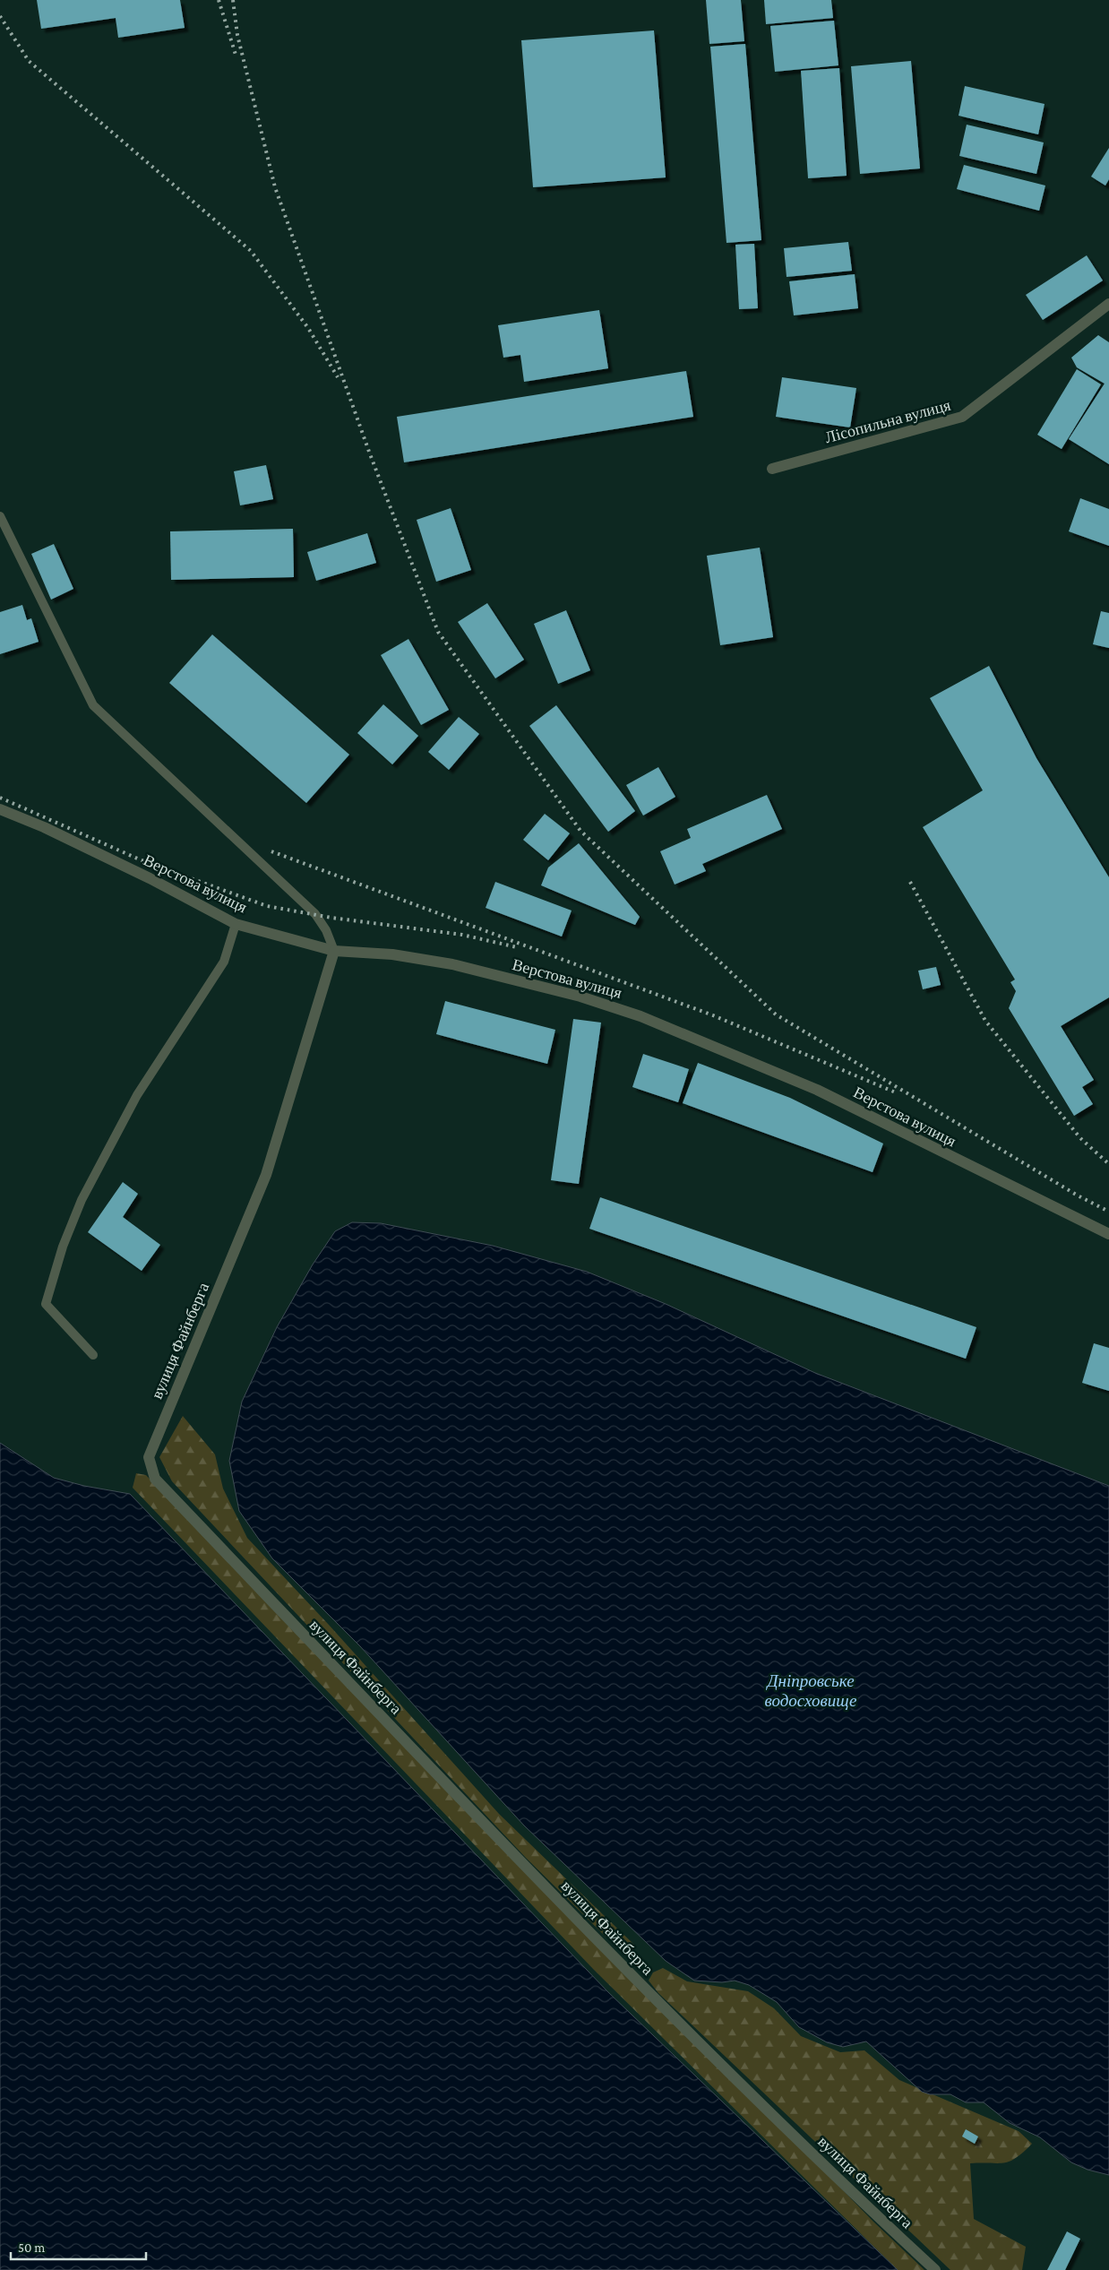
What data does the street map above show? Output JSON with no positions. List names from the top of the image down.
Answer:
{
  "streets": {
    "street": ["Лісопильна вулиця", "Верстова вулиця", "вулиця Файнберга"]
  },
  "crossings": [
    ["Верстова вулиця", "вулиця Файнберга"]
  ],
  "water": ["Дніпровське водосховище"],
  "scale_bar": "50 m"
}
